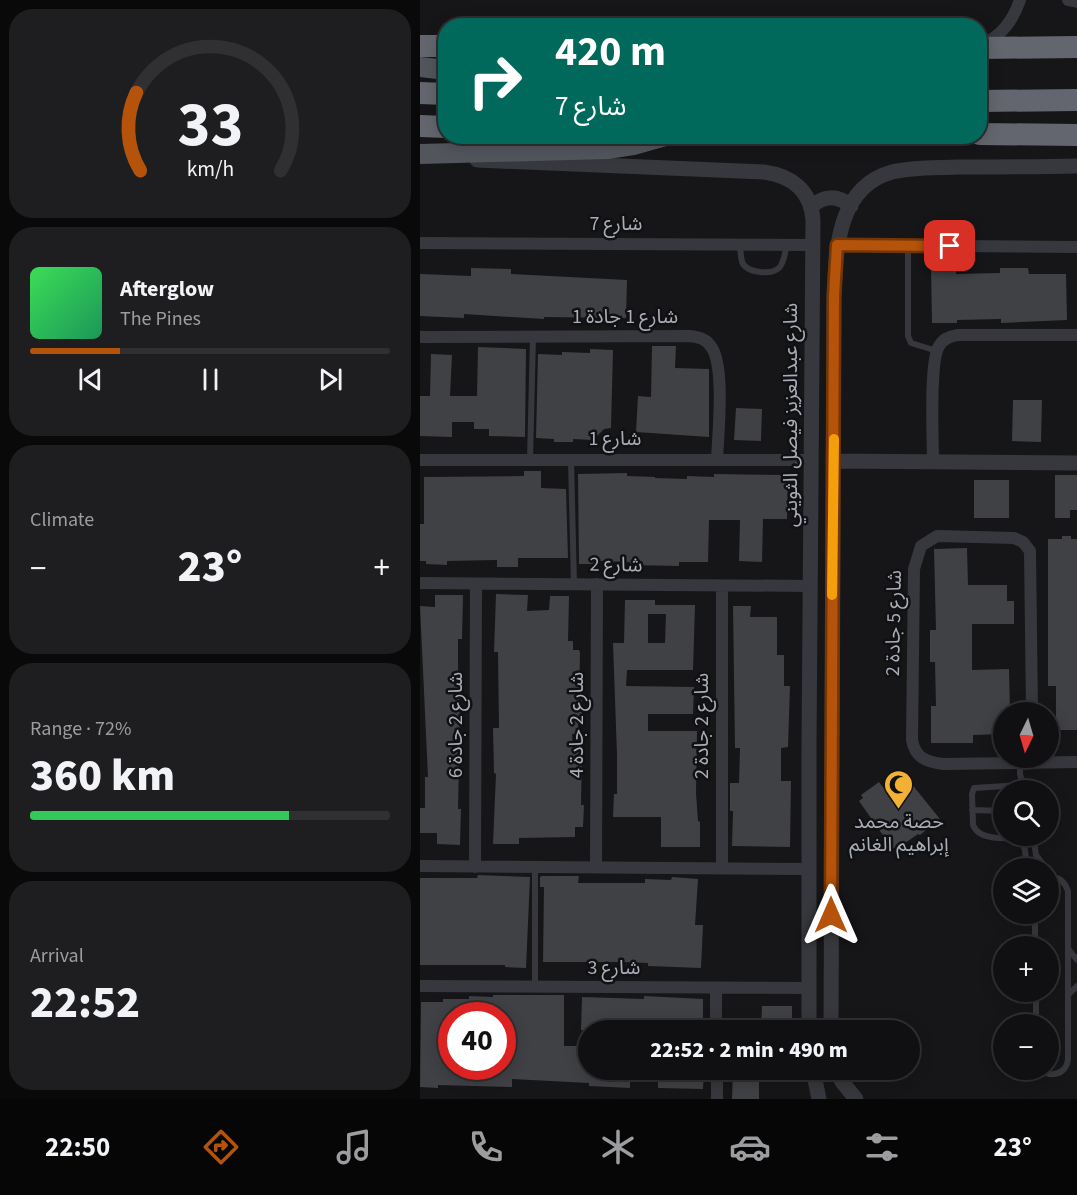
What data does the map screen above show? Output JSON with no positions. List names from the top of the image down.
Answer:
{
  "streets": {
    "street": [
      "شارع 7",
      "شارع 1 جادة 1",
      "شارع عبدالعزيز فيصل الثويني",
      "شارع 1",
      "شارع 2",
      "شارع 5 جادة 2",
      "شارع 2 جادة 6",
      "شارع 2 جادة 4",
      "شارع 2 جادة 2",
      "شارع 3"
    ]
  },
  "crossings": [
    ["شارع 7", "شارع عبدالعزيز فيصل الثويني"],
    ["شارع 1 جادة 1", "شارع 1"],
    ["شارع عبدالعزيز فيصل الثويني", "شارع 1"],
    ["شارع عبدالعزيز فيصل الثويني", "شارع 2"],
    ["شارع عبدالعزيز فيصل الثويني", "شارع 3"],
    ["شارع 2", "شارع 2 جادة 6"],
    ["شارع 2", "شارع 2 جادة 4"],
    ["شارع 2", "شارع 2 جادة 2"]
  ],
  "places": {
    "mosque": ["حصة محمد إبراهيم الغانم"]
  },
  "north": "bottom",
  "page": {
    "turn": ["420 m", "شارع 7"],
    "song": ["Afterglow", "The Pines"],
    "tile": [
      "Climate",
      ["Range · 72%", "360 km"],
      ["Arrival", "22:52"]
    ],
    "heat": ["−", "23°", "+"],
    "map_buttons": ["+", "−"],
    "limit": "40",
    "trip": "22:52 · 2 min · 490 m",
    "tabs": ["22:50", "23°"],
    "gauge": ["33", "km/h"]
  }
}
